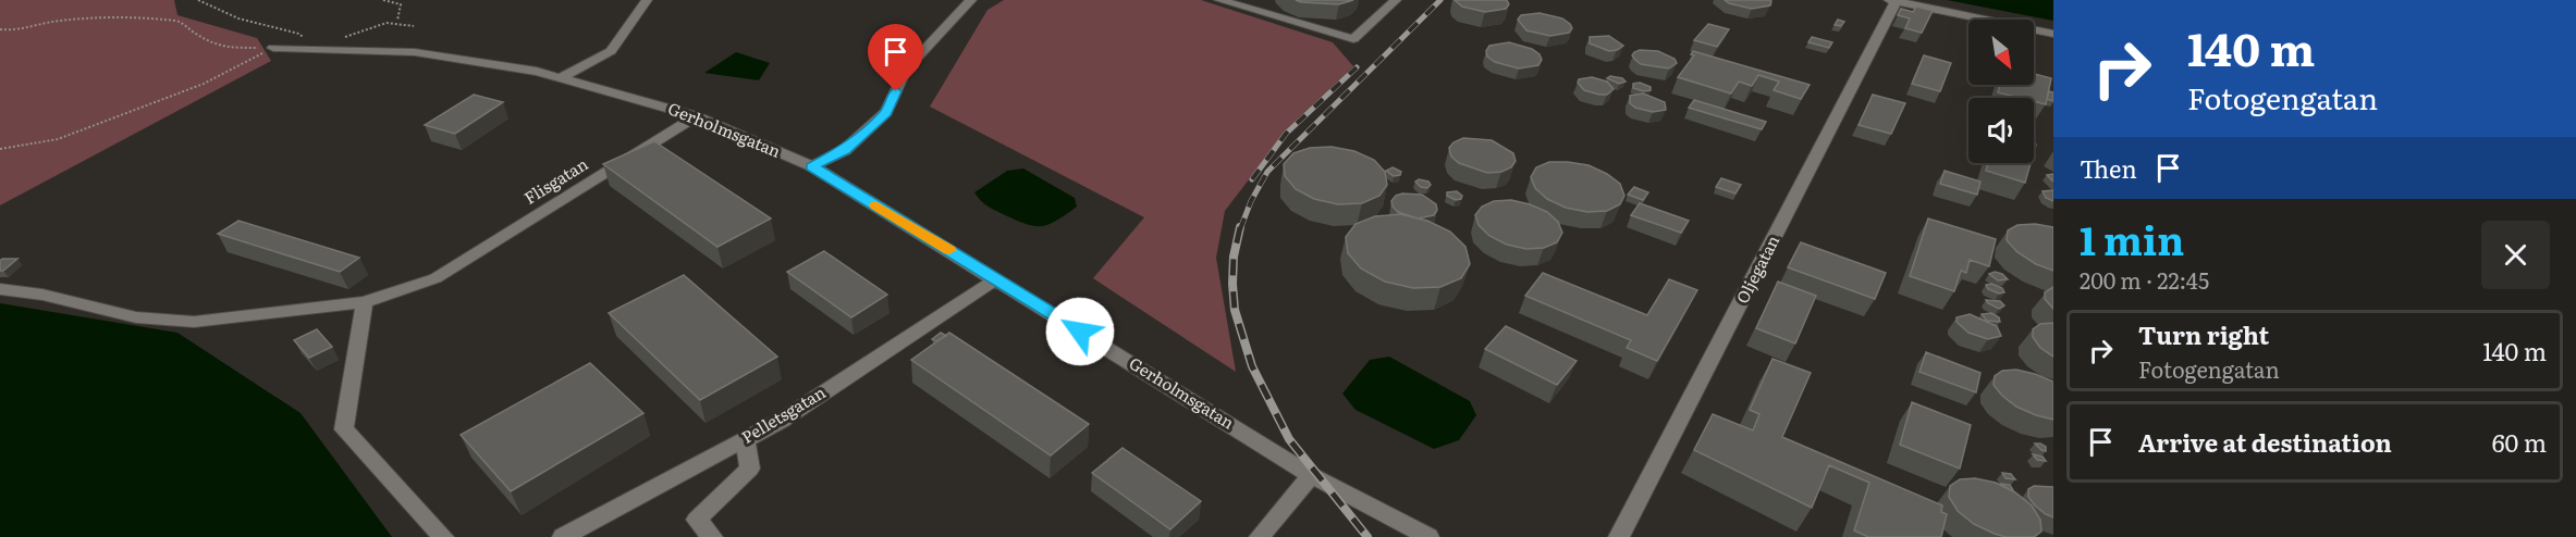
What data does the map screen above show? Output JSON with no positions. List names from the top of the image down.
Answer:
{
  "streets": {
    "lane": [
      "Gerholmsgatan",
      "Flisgatan",
      "Oljegatan",
      "Pelletsgatan"
    ]
  },
  "crossings": [
    ["Gerholmsgatan", "Flisgatan"],
    ["Gerholmsgatan", "Pelletsgatan"]
  ],
  "north": "bottom right",
  "page": {
    "turn": ["140 m", "Fotogengatan"],
    "then": "Then",
    "heading": ["1 min", "200 m · 22:45"],
    "list": [
      {
        "name": "Turn right",
        "note": "Fotogengatan",
        "value": "140 m"
      },
      {
        "name": "Arrive at destination",
        "value": "60 m"
      }
    ]
  }
}
